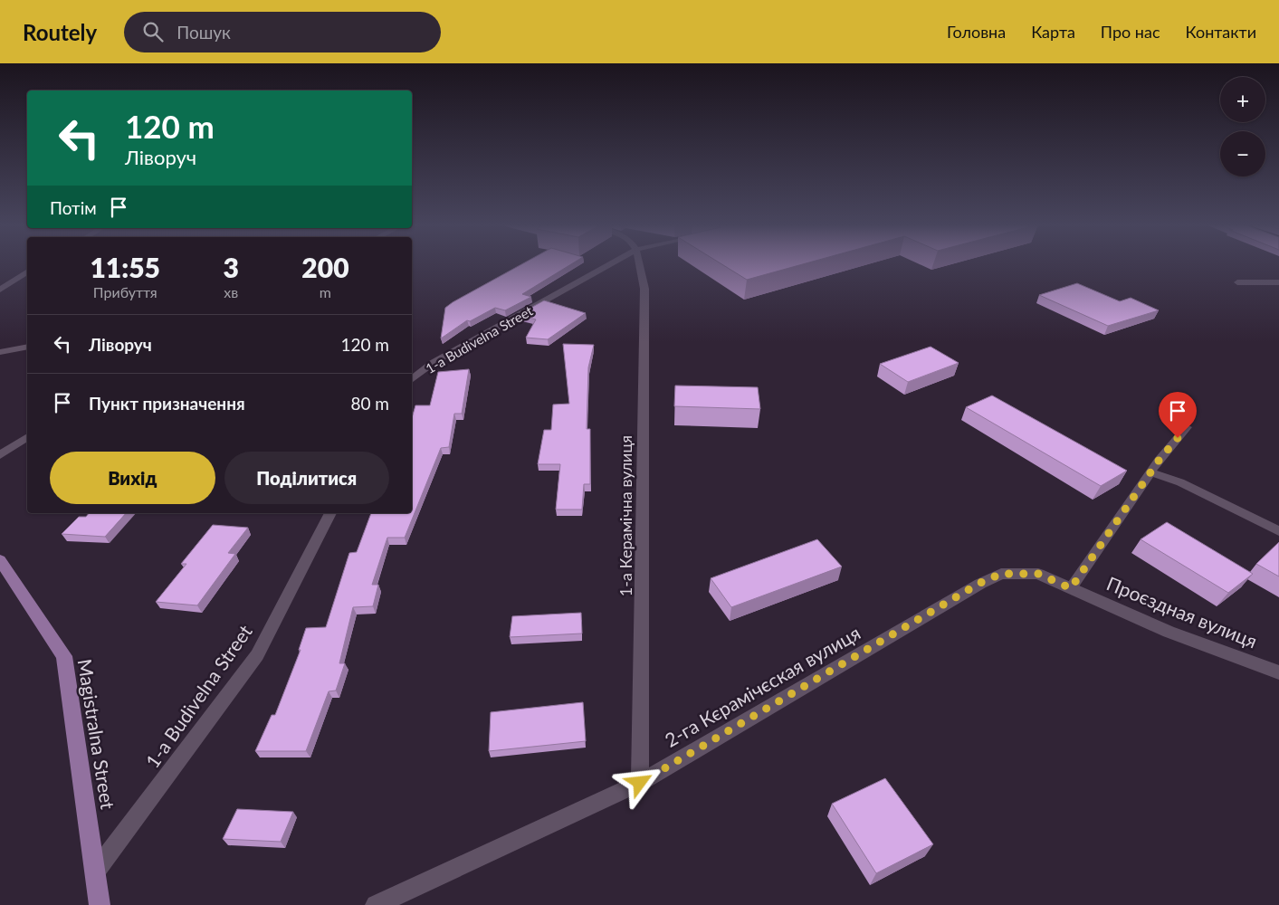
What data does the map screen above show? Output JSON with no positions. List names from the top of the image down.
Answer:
{
  "streets": {
    "main road": ["Magistralna Street"],
    "street": [
      "1-a Budivelna Street",
      "1-а Керамічна вулиця",
      "Проєздная вулиця",
      "2-га Кєрамічєская вулиця"
    ]
  },
  "crossings": [
    ["1-a Budivelna Street", "Magistralna Street"],
    ["1-а Керамічна вулиця", "2-га Кєрамічєская вулиця"],
    ["Проєздная вулиця", "2-га Кєрамічєская вулиця"]
  ],
  "page": {
    "header": "Routely",
    "search": "Пошук",
    "nav": [
      "Головна",
      "Карта",
      "Про нас",
      "Контакти"
    ],
    "map_buttons": ["+", "−"],
    "turn": ["120 m", "Ліворуч"],
    "then": "Потім",
    "eta": [
      "11:55",
      "Прибуття",
      "3",
      "хв",
      "200",
      "m"
    ],
    "list": [
      {
        "name": "Ліворуч",
        "value": "120 m"
      },
      {
        "name": "Пункт призначення",
        "value": "80 m"
      }
    ],
    "buttons": ["Вихід", "Поділитися"]
  }
}
